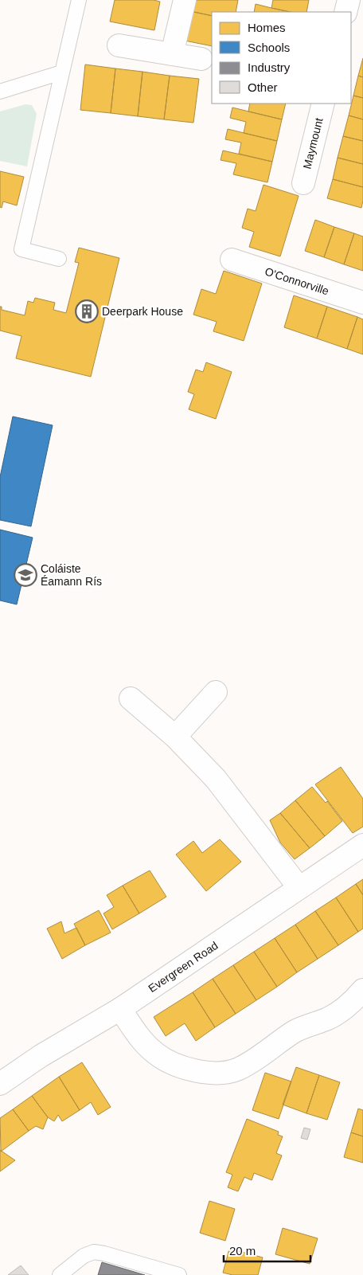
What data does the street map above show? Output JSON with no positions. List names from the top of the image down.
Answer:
{
  "streets": {
    "street": ["Maymount", "O'Connorville", "Evergreen Road"]
  },
  "places": {
    "building": ["Deerpark House"],
    "school or university": ["Coláiste Éamann Rís"]
  },
  "legend": [
    "Homes",
    "Schools",
    "Industry",
    "Other"
  ],
  "scale_bar": "20 m"
}
